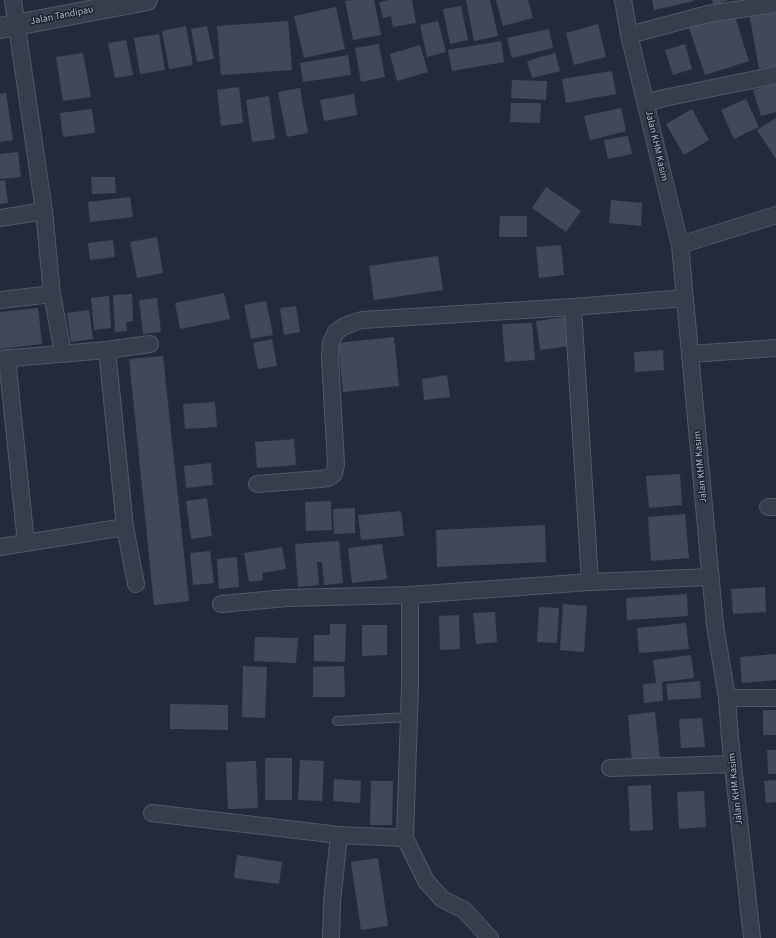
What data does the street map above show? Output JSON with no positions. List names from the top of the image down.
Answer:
{
  "streets": {
    "street": ["Jalan Tandipau", "Jalan KHM Kasim"]
  }
}
